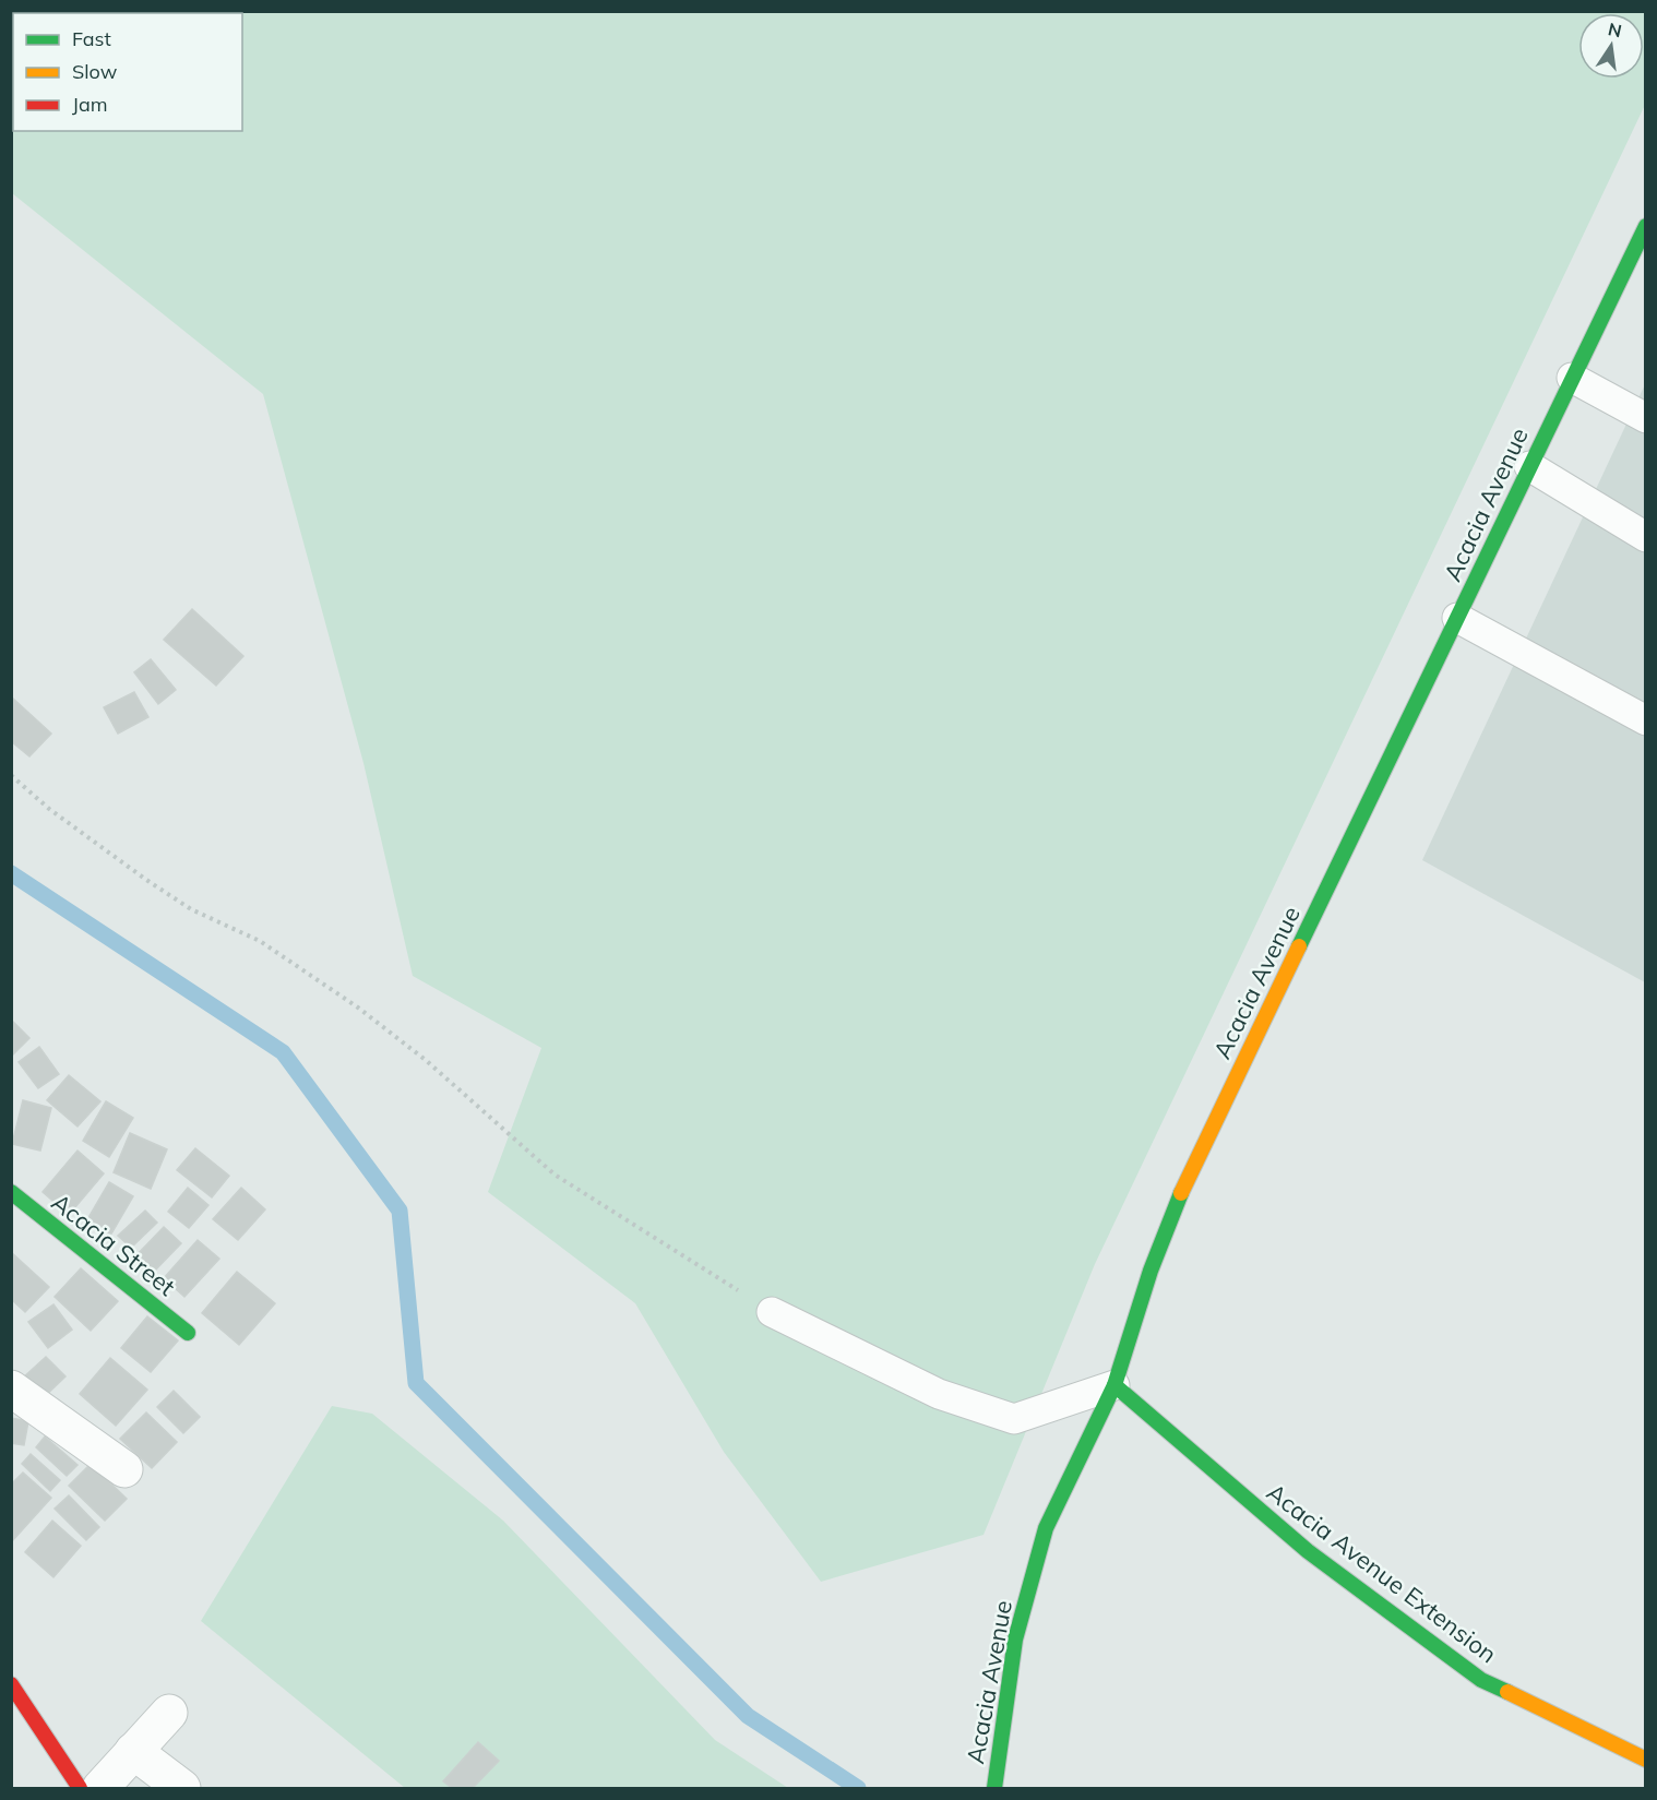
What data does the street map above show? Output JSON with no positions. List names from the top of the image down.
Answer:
{
  "streets": {
    "street": ["Acacia Avenue", "Acacia Street", "Acacia Avenue Extension"]
  },
  "crossings": [
    ["Acacia Avenue", "Acacia Avenue Extension"]
  ],
  "legend": ["Fast", "Slow", "Jam"],
  "north": "top"
}
